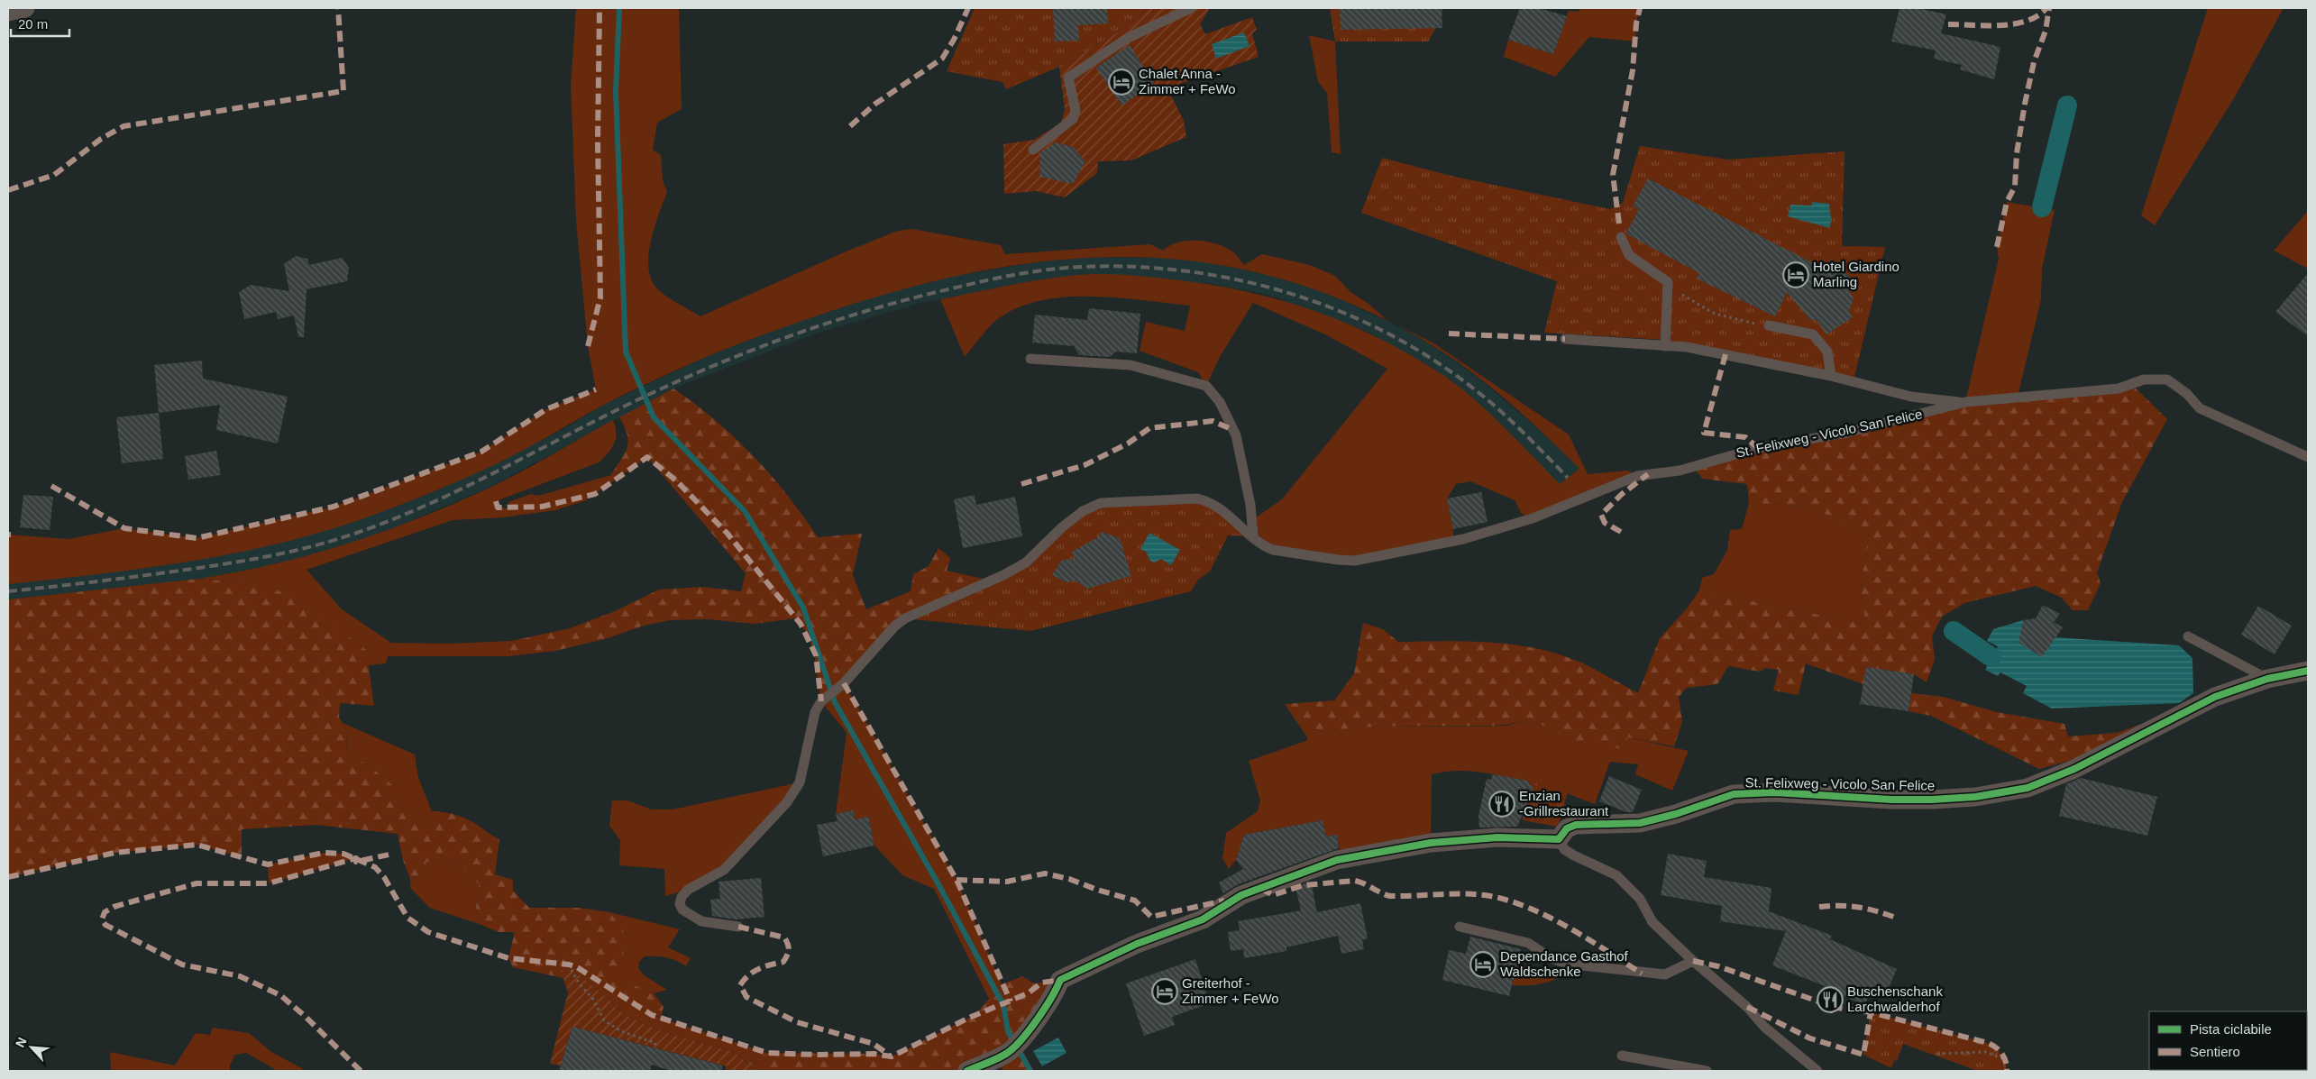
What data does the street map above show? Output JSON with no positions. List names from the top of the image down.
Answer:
{
  "streets": {
    "street": ["St. Felixweg - Vicolo San Felice"]
  },
  "places": {
    "hotel": [
      "Chalet Anna - Zimmer + FeWo",
      "Hotel Giardino Marling",
      "Dependance Gasthof Waldschenke",
      "Greiterhof - Zimmer + FeWo"
    ],
    "restaurant": ["Enzian -Grillrestaurant", "Buschenschank Larchwalderhof"]
  },
  "legend": ["Pista ciclabile", "Sentiero"],
  "scale_bar": "20 m",
  "north": "top left"
}
